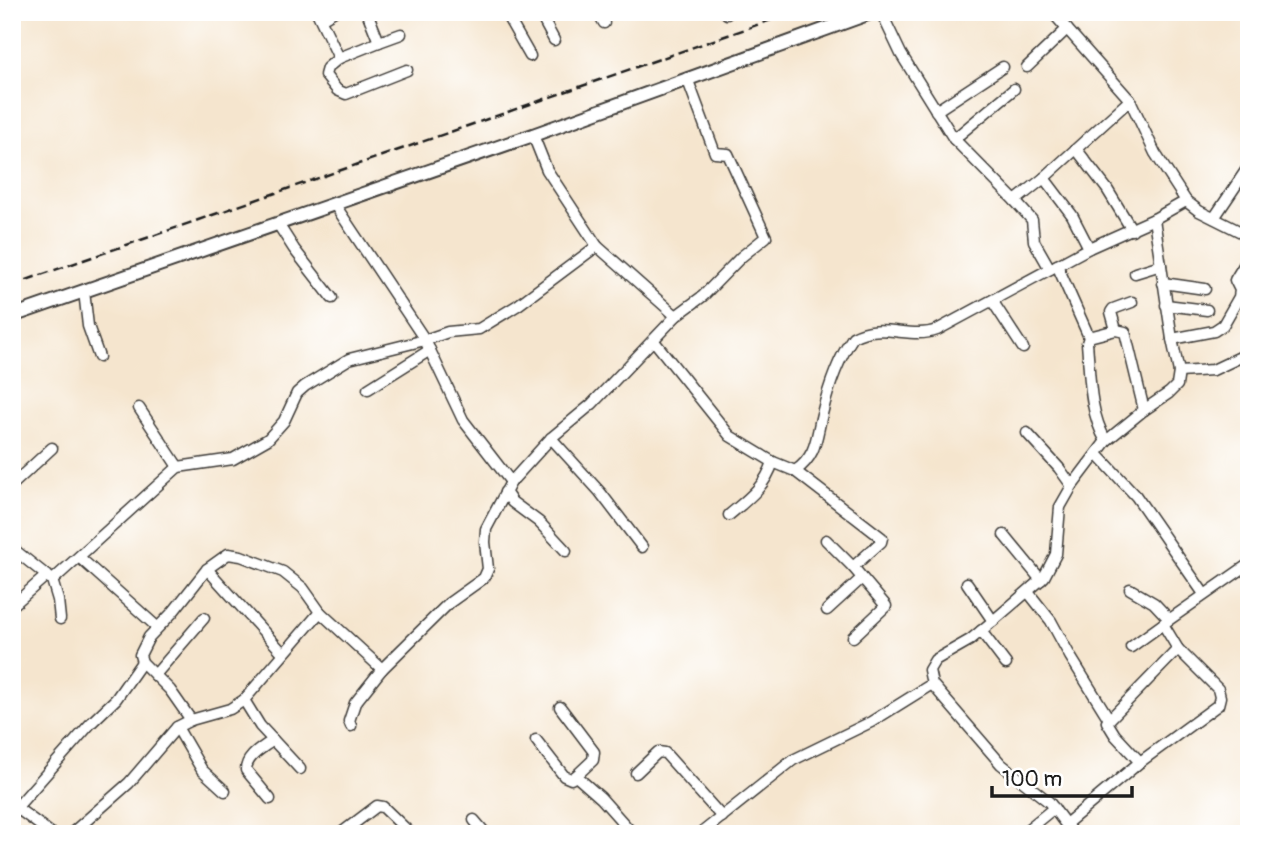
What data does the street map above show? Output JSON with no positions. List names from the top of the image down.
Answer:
{
  "scale_bar": "100 m"
}
